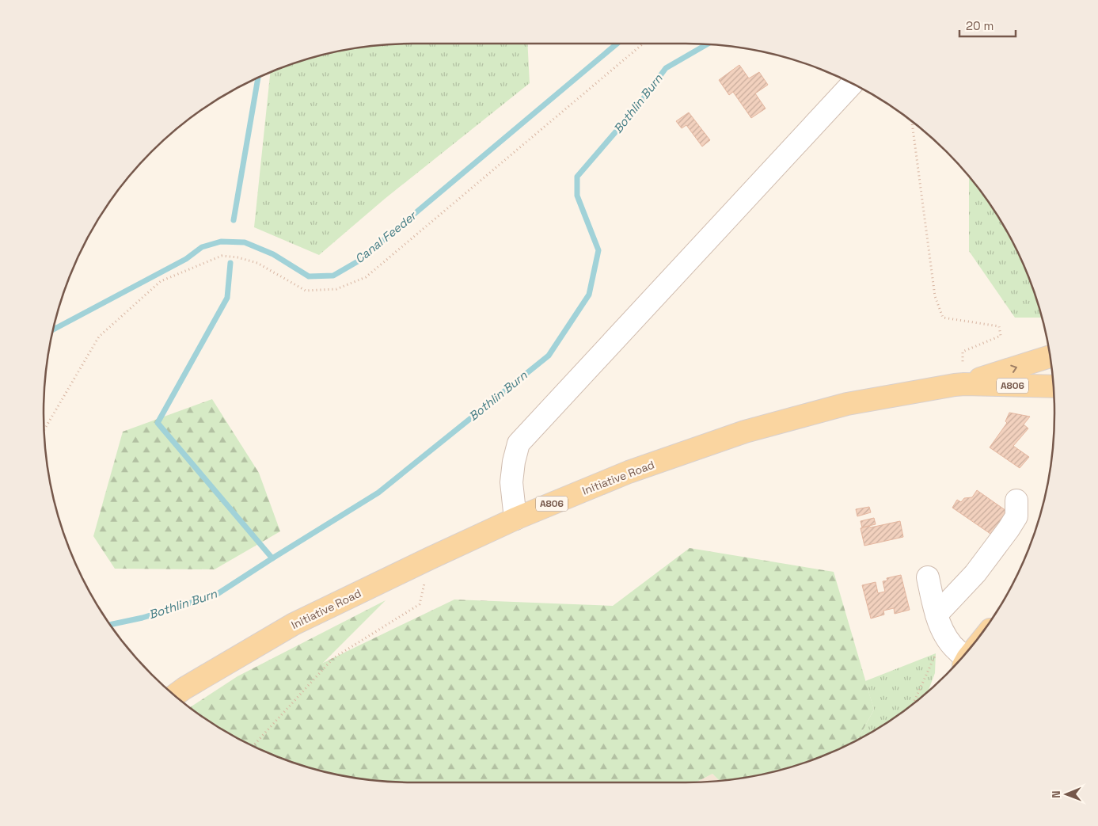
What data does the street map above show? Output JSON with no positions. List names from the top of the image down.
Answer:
{
  "streets": {
    "main road": ["A806", "Initiative Road"]
  },
  "water": ["Bothlin Burn", "Canal Feeder"],
  "scale_bar": "20 m",
  "north": "left"
}
